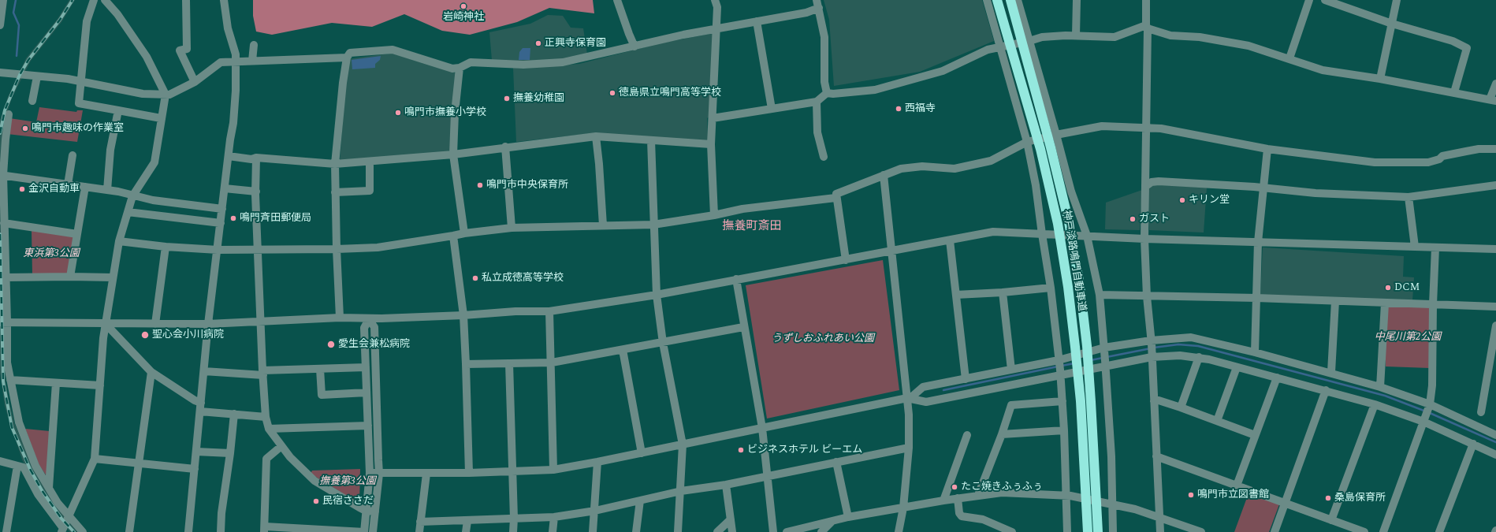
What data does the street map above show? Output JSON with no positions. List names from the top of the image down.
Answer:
{
  "streets": {
    "highway": ["神戸淡路鳴門自動車道"]
  },
  "districts": ["撫養町斎田"],
  "parks": [
    "東浜第3公園",
    "中尾川第2公園",
    "うずしおふれあい公園",
    "撫養第3公園"
  ],
  "places": [
    "岩崎神社",
    "正興寺保育園",
    "徳島県立鳴門高等学校",
    "撫養幼稚園",
    "西福寺",
    "鳴門市撫養小学校",
    "鳴門市趣味の作業室",
    "鳴門市中央保育所",
    "金沢自動車",
    "キリン堂",
    "鳴門斉田郵便局",
    "ガスト",
    "私立成徳高等学校",
    "DCM",
    "聖心会小川病院",
    "愛生会兼松病院",
    "ビジネスホテル ビーエム",
    "たこ焼きふぅふぅ",
    "鳴門市立図書館",
    "桑島保育所",
    "民宿ささだ"
  ]
}
